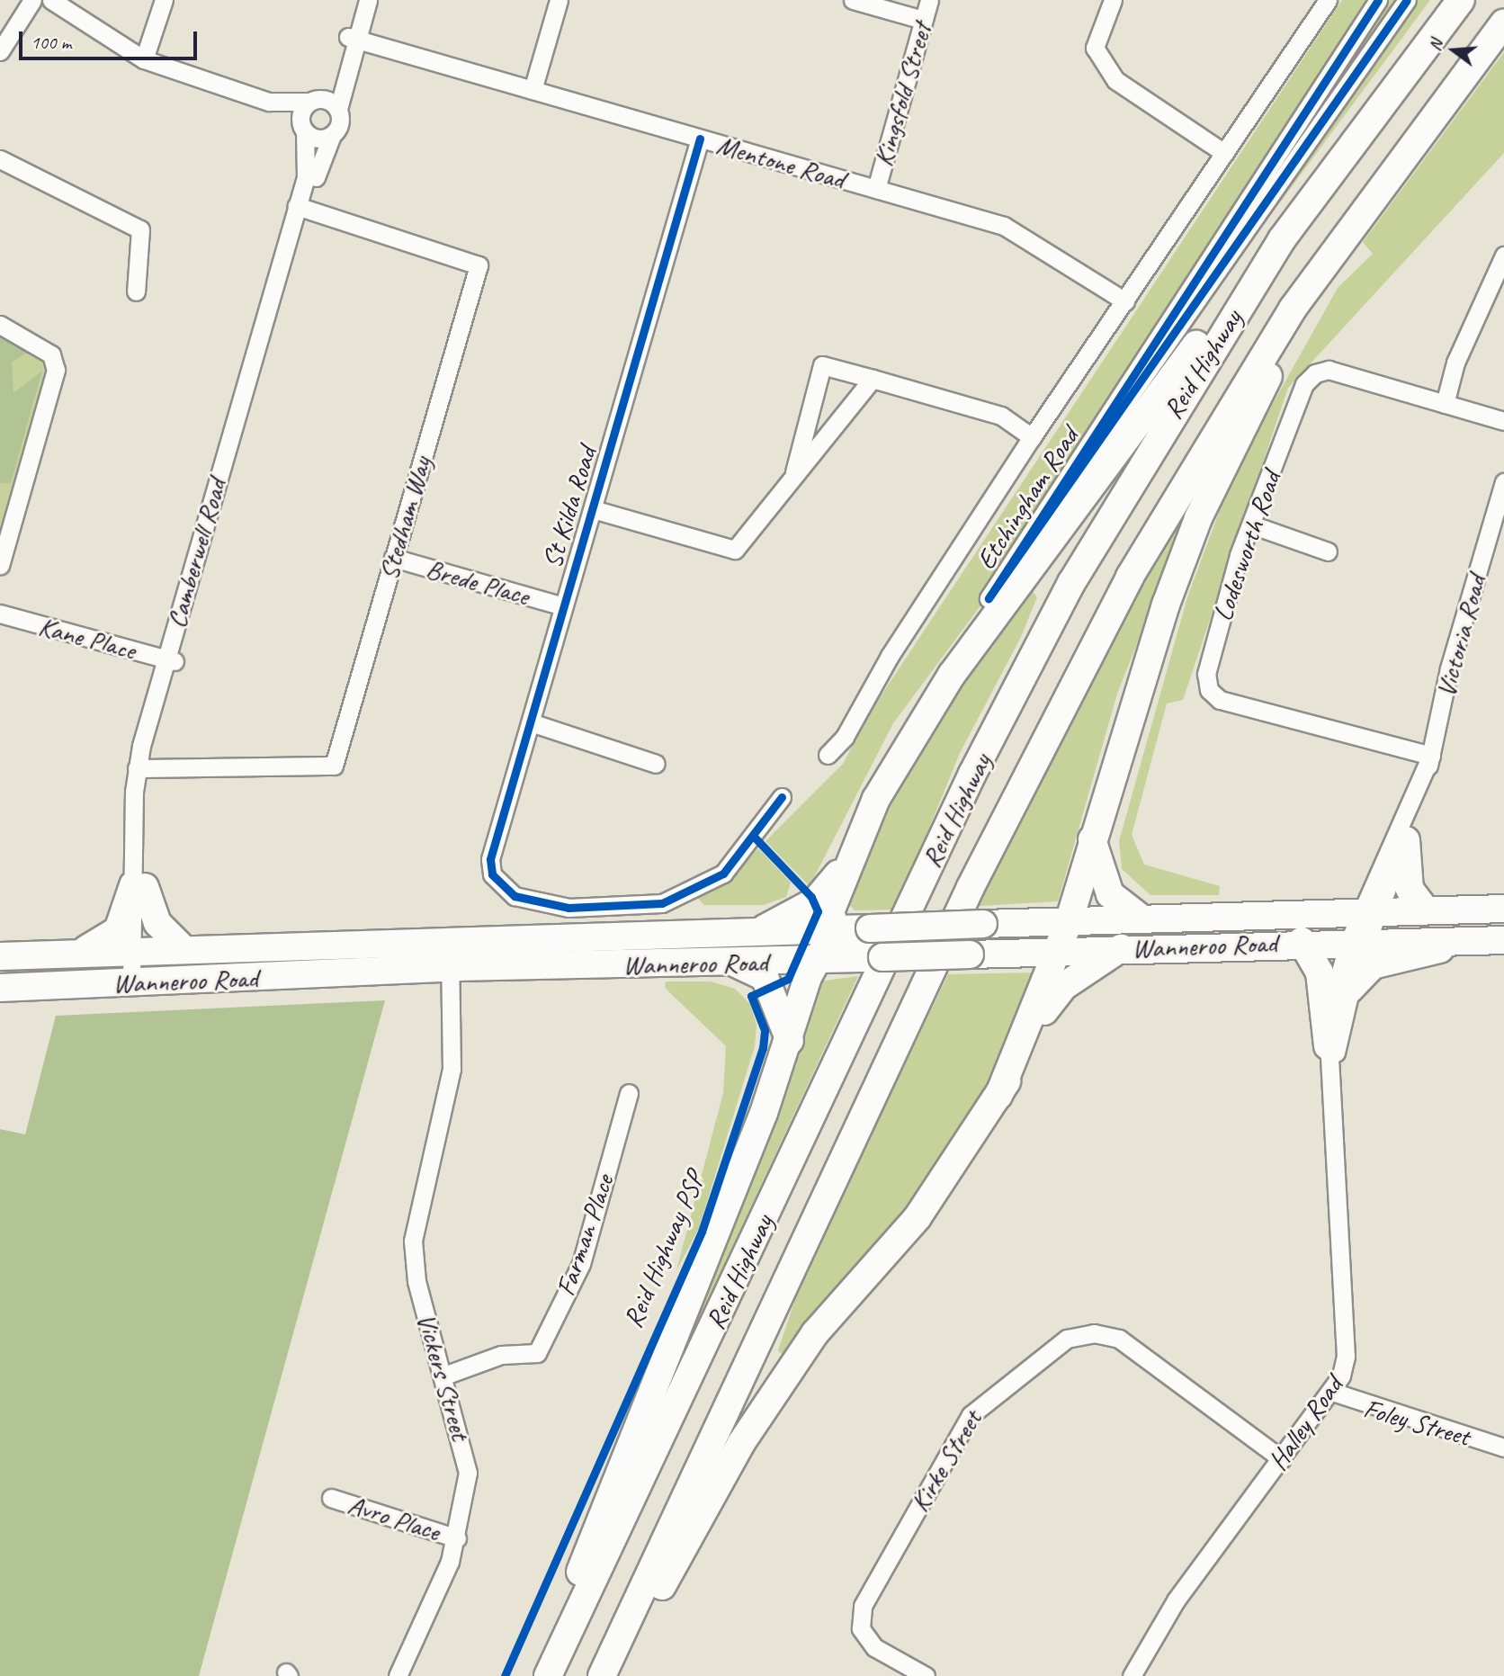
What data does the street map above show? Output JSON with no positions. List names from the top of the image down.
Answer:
{
  "streets": {
    "highway": ["Reid Highway", "Wanneroo Road"],
    "street": [
      "Kingsfold Street",
      "Mentone Road",
      "Etchingham Road",
      "St Kilda Road",
      "Stedham Way",
      "Lodesworth Road",
      "Camberwell Road",
      "Brede Place",
      "Victoria Road",
      "Kane Place",
      "Farman Place",
      "Vickers Street",
      "Foley Street",
      "Halley Road",
      "Kirke Street",
      "Avro Place"
    ],
    "cycle path": ["Reid Highway PSP"]
  },
  "crossings": [
    ["Kingsfold Street", "Mentone Road"],
    ["Mentone Road", "Etchingham Road"],
    ["Mentone Road", "St Kilda Road"],
    ["St Kilda Road", "Brede Place"],
    ["Stedham Way", "Camberwell Road"],
    ["Stedham Way", "Brede Place"],
    ["Lodesworth Road", "Victoria Road"],
    ["Camberwell Road", "Kane Place"],
    ["Camberwell Road", "Wanneroo Road"],
    ["Victoria Road", "Wanneroo Road"],
    ["Victoria Road", "Halley Road"],
    ["Wanneroo Road", "Vickers Street"],
    ["Wanneroo Road", "Halley Road"],
    ["Farman Place", "Vickers Street"],
    ["Vickers Street", "Avro Place"],
    ["Foley Street", "Halley Road"],
    ["Halley Road", "Kirke Street"]
  ],
  "scale_bar": "100 m",
  "north": "left"
}
